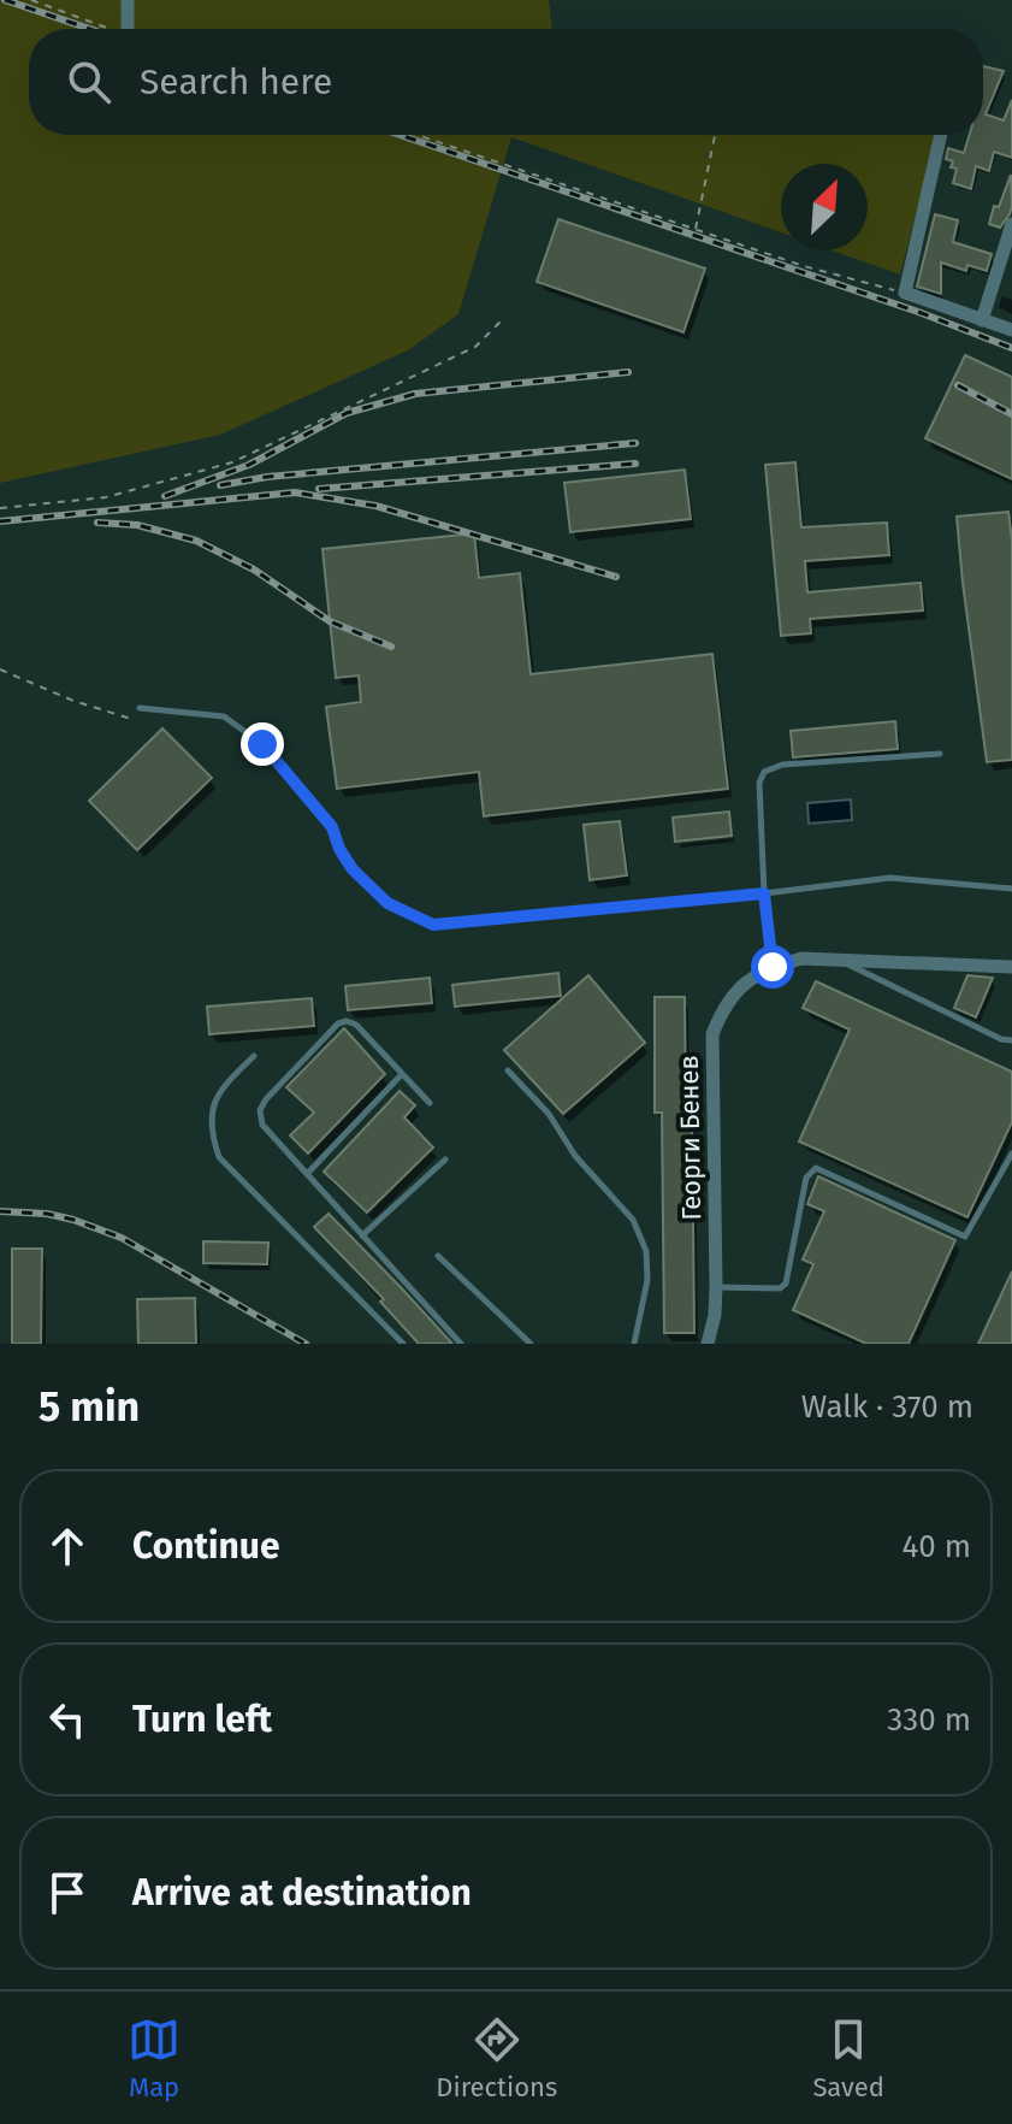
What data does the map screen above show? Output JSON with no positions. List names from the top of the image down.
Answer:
{
  "streets": {
    "street": ["Георги Бенев"]
  },
  "north": "top right",
  "page": {
    "search": "Search here",
    "heading": ["5 min", "Walk · 370 m"],
    "list": [
      ["Continue", "40 m"],
      ["Turn left", "330 m"],
      "Arrive at destination"
    ],
    "nav": ["Map", "Directions", "Saved"]
  }
}
